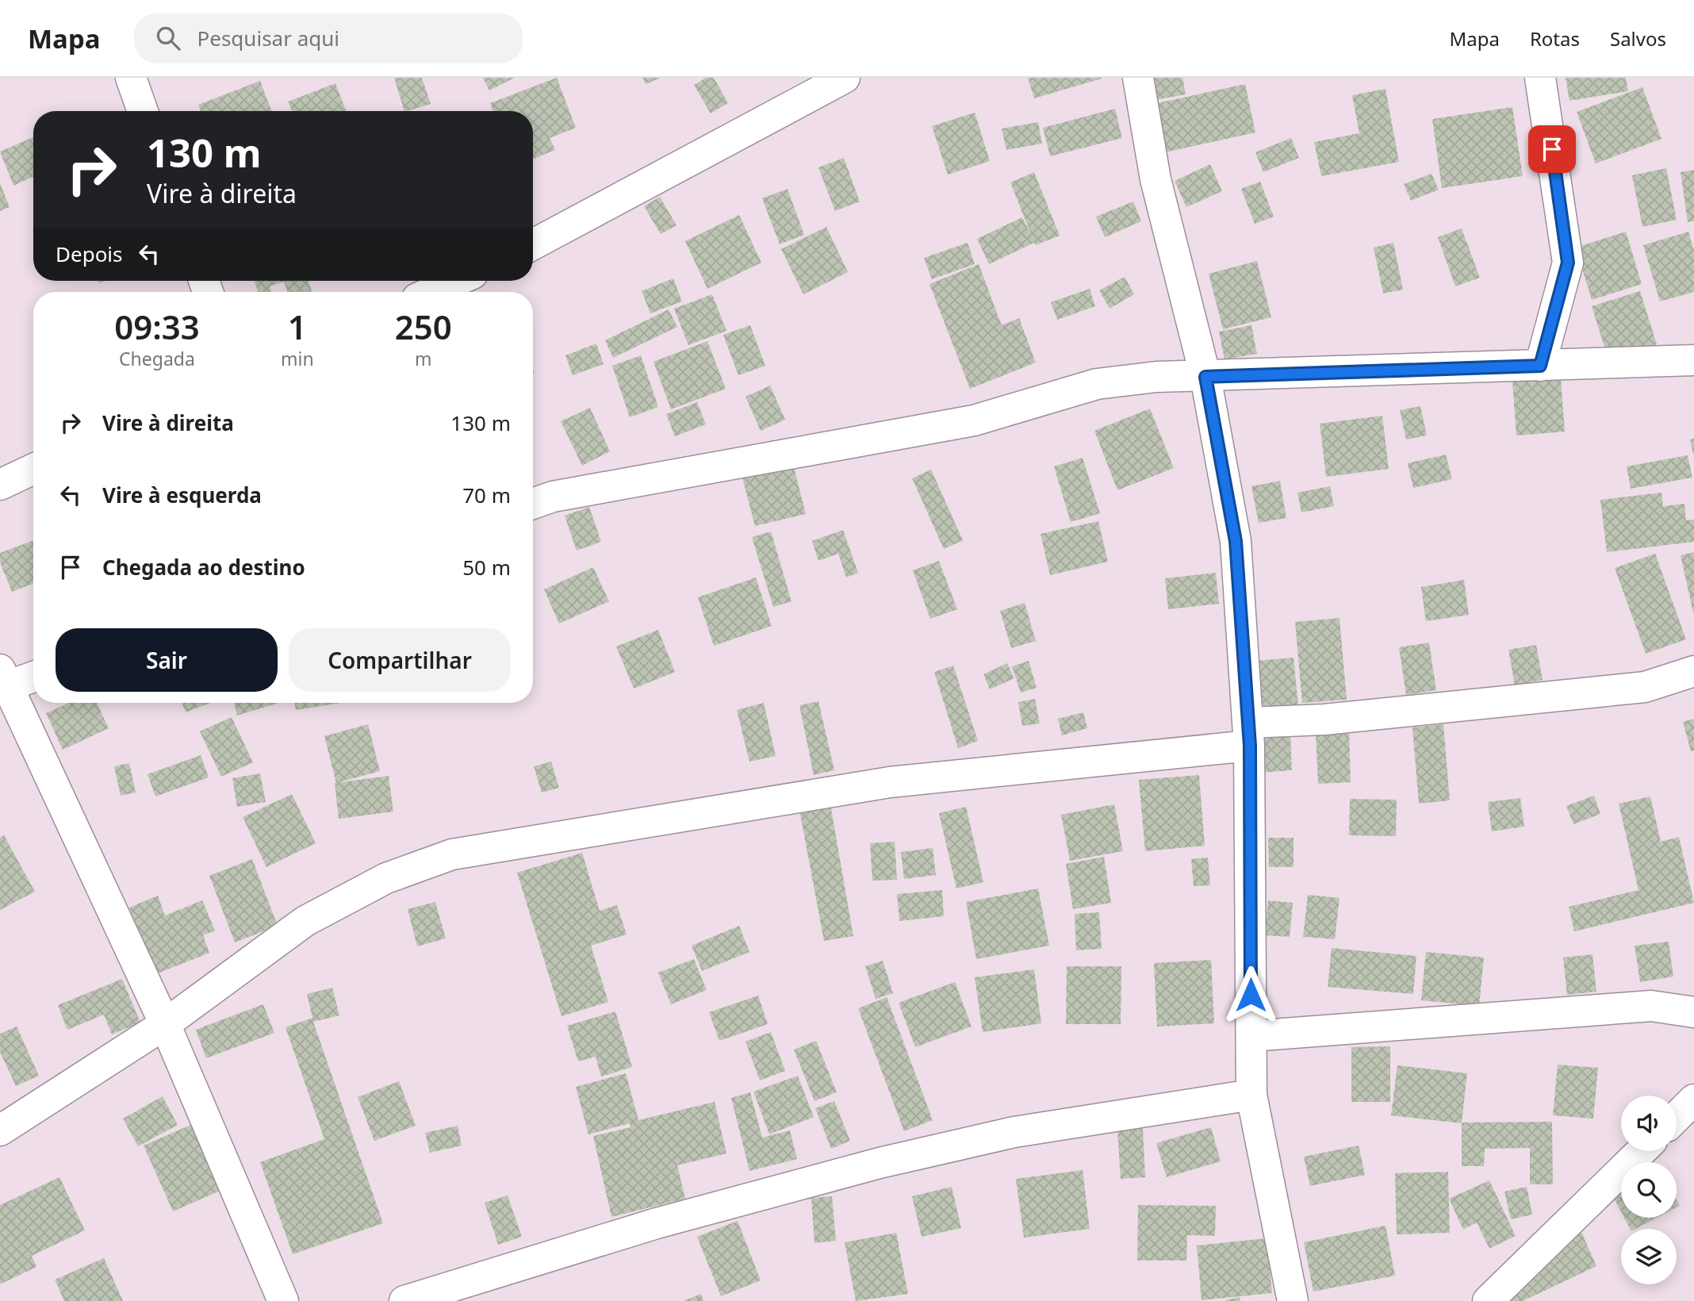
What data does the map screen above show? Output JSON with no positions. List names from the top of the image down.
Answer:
{
  "page": {
    "header": "Mapa",
    "search": "Pesquisar aqui",
    "nav": ["Mapa", "Rotas", "Salvos"],
    "turn": ["130 m", "Vire à direita"],
    "then": "Depois",
    "eta": [
      "09:33",
      "Chegada",
      "1",
      "min",
      "250",
      "m"
    ],
    "list": [
      {
        "name": "Vire à direita",
        "value": "130 m"
      },
      {
        "name": "Vire à esquerda",
        "value": "70 m"
      },
      {
        "name": "Chegada ao destino",
        "value": "50 m"
      }
    ],
    "buttons": ["Sair", "Compartilhar"]
  }
}
